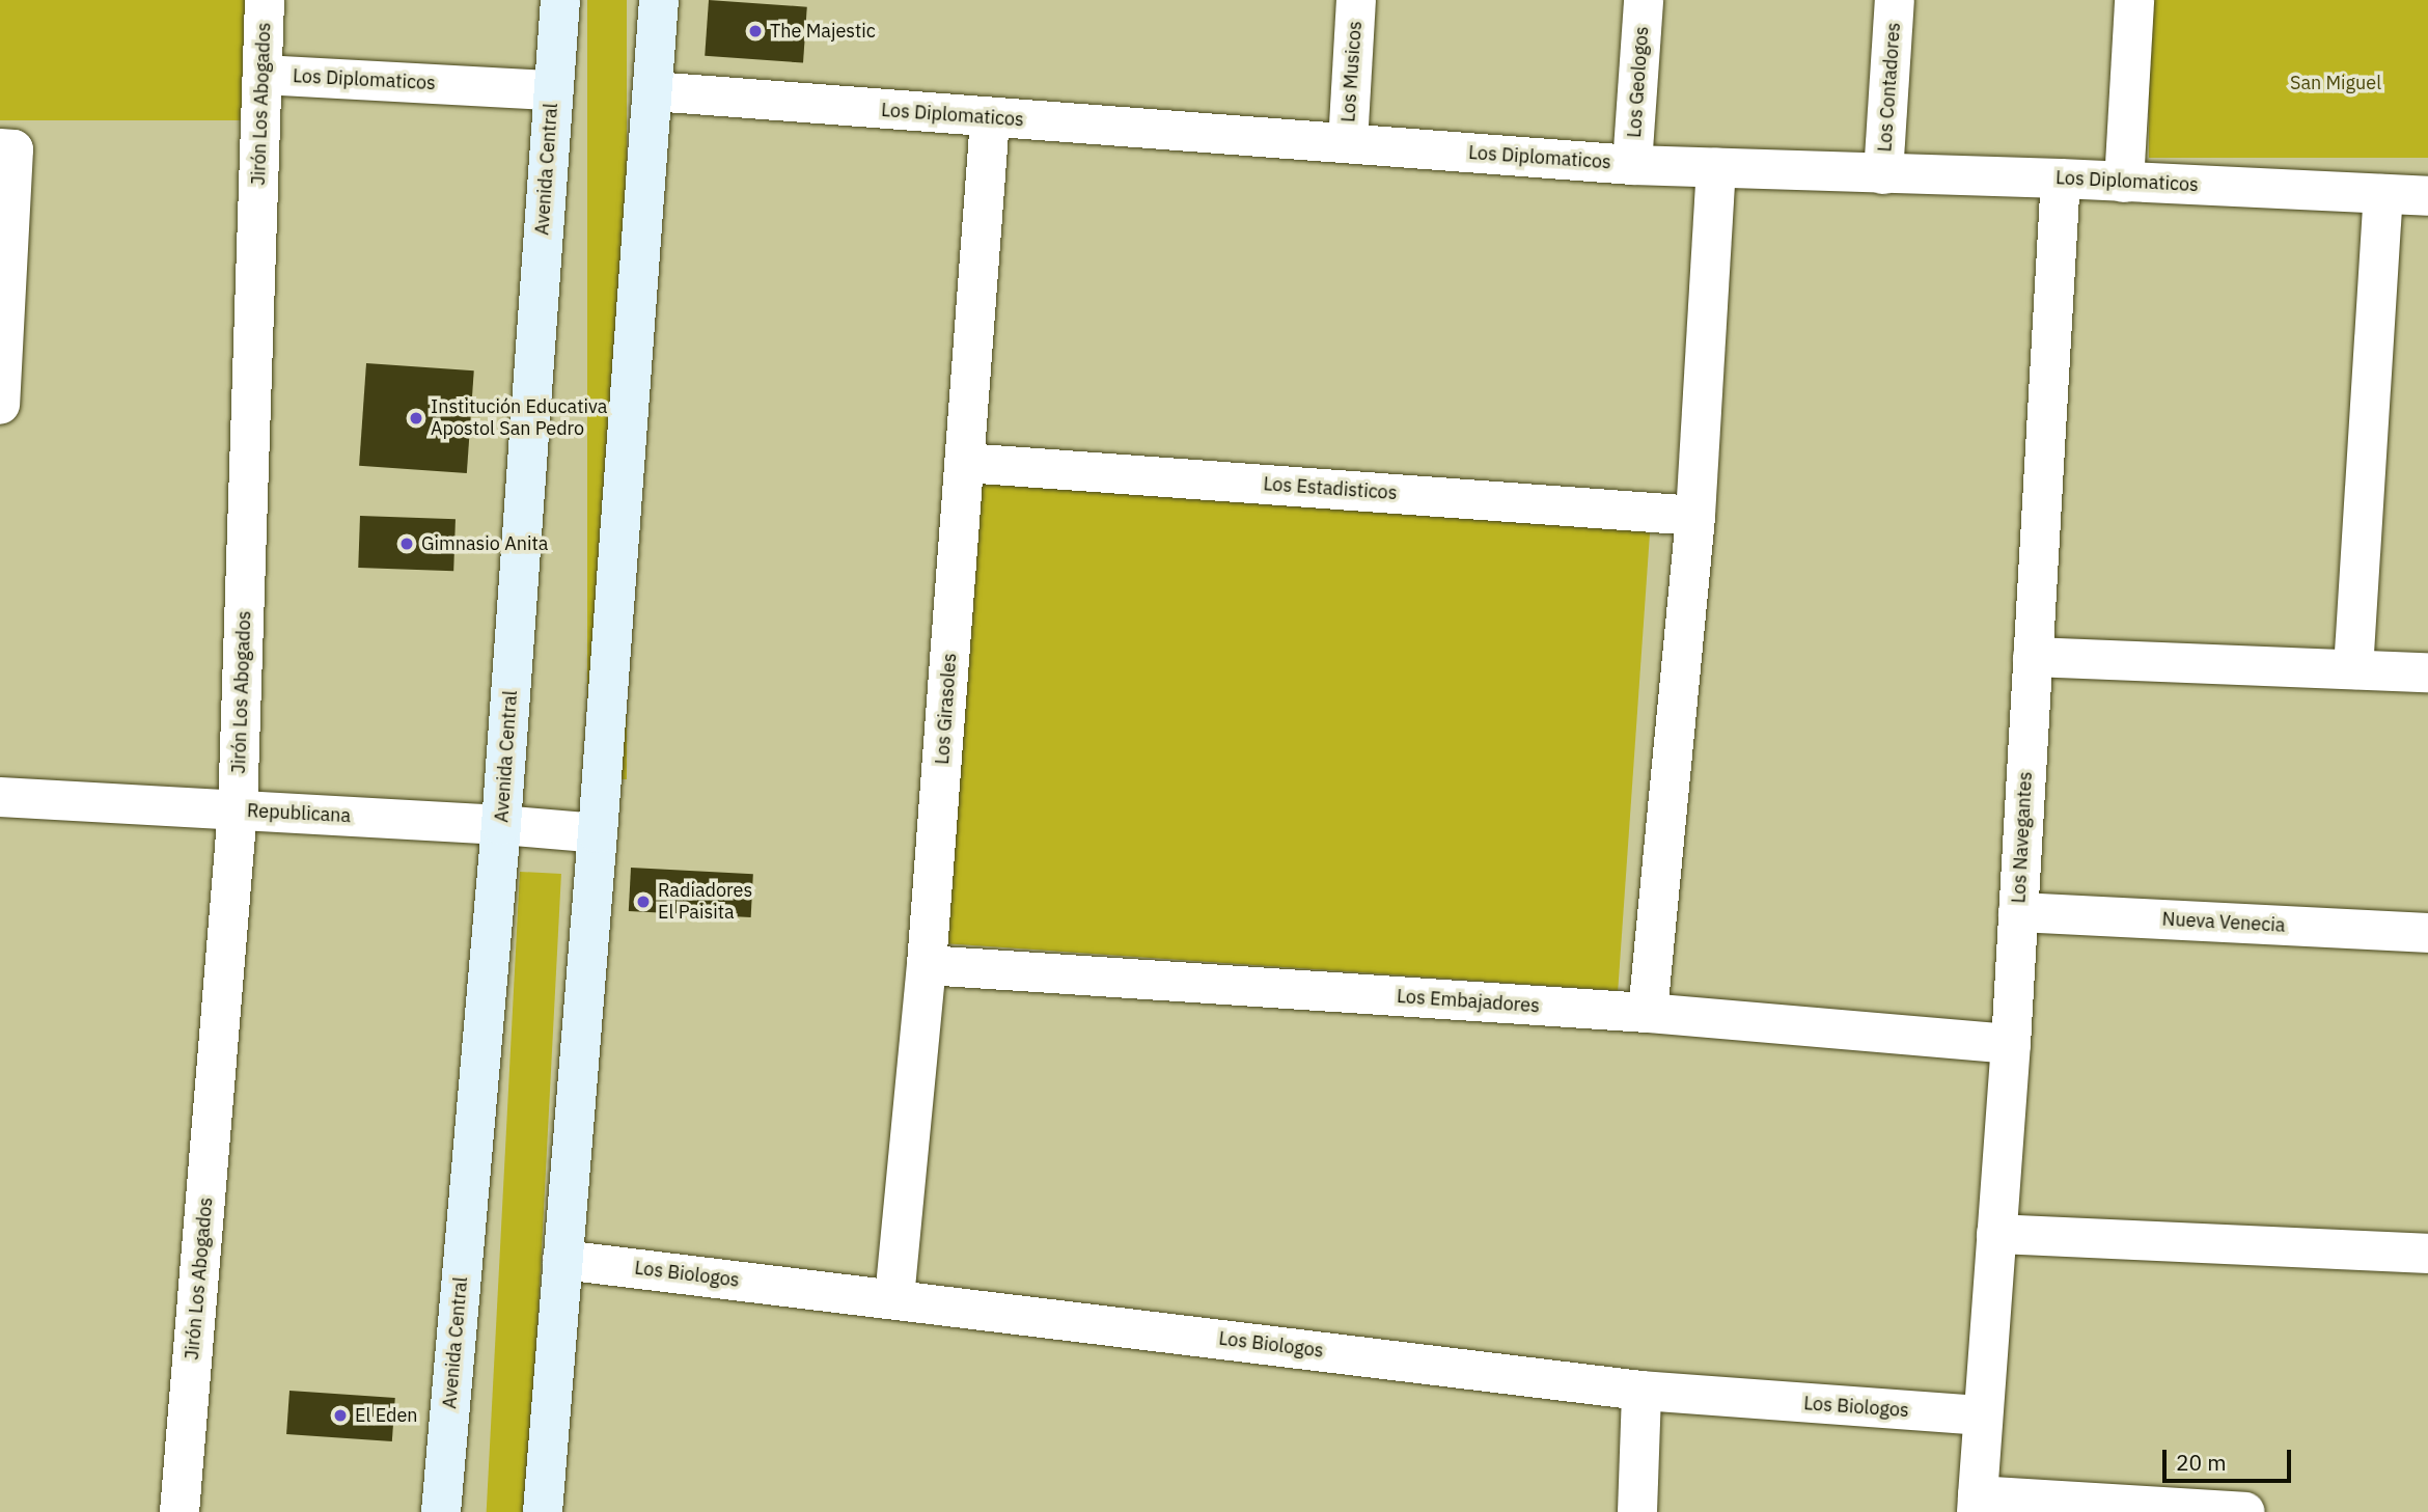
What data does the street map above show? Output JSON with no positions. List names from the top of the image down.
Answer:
{
  "streets": {
    "main road": ["Avenida Central"],
    "street": [
      "Los Musicos",
      "Los Diplomaticos",
      "Los Geologos",
      "Los Contadores",
      "Jirón Los Abogados",
      "Los Estadisticos",
      "Los Girasoles",
      "Republicana",
      "Los Navegantes",
      "Nueva Venecia",
      "Los Embajadores",
      "Los Biologos"
    ]
  },
  "crossings": [
    ["Los Musicos", "Los Diplomaticos"],
    ["Los Diplomaticos", "Los Geologos"],
    ["Los Diplomaticos", "Los Contadores"],
    ["Los Diplomaticos", "Jirón Los Abogados"],
    ["Los Diplomaticos", "Avenida Central"],
    ["Los Diplomaticos", "Los Girasoles"],
    ["Los Diplomaticos", "Los Navegantes"],
    ["Jirón Los Abogados", "Republicana"],
    ["Avenida Central", "Republicana"],
    ["Los Estadisticos", "Los Girasoles"],
    ["Los Girasoles", "Los Embajadores"],
    ["Los Girasoles", "Los Biologos"],
    ["Los Navegantes", "Nueva Venecia"],
    ["Los Navegantes", "Los Embajadores"],
    ["Los Navegantes", "Los Biologos"]
  ],
  "parks": ["San Miguel"],
  "places": [
    "The Majestic",
    "Institución Educativa Apostol San Pedro",
    "Gimnasio Anita",
    "Radiadores El Paisita",
    "El Eden"
  ],
  "scale_bar": "20 m"
}
